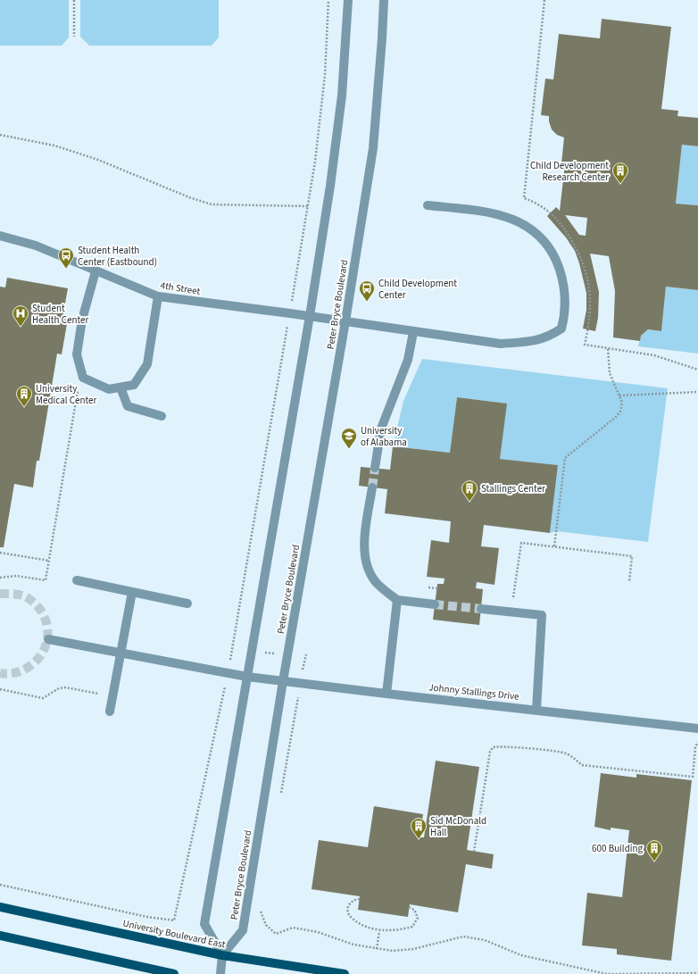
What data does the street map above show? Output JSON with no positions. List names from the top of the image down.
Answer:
{
  "streets": {
    "main road": ["University Boulevard East"],
    "street": ["4th Street", "Peter Bryce Boulevard", "Johnny Stallings Drive"]
  },
  "crossings": [
    ["4th Street", "Peter Bryce Boulevard"],
    ["Peter Bryce Boulevard", "Johnny Stallings Drive"],
    ["Peter Bryce Boulevard", "University Boulevard East"]
  ],
  "places": {
    "building": [
      "Child Development Research Center",
      "University Medical Center",
      "Stallings Center",
      "Sid McDonald Hall",
      "600 Building"
    ],
    "bus stop": ["Student Health Center (Eastbound)", "Child Development Center"],
    "hospital": ["Student Health Center"],
    "school or university": ["University of Alabama"]
  }
}
